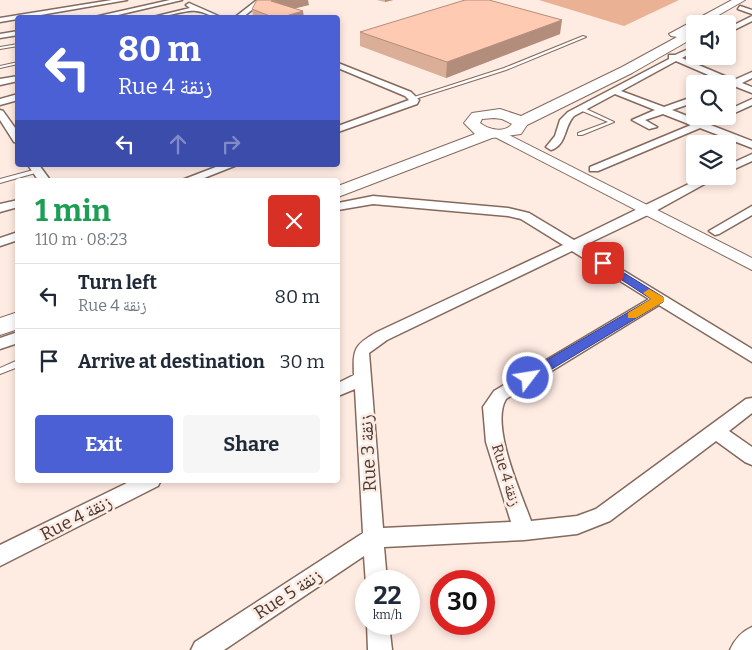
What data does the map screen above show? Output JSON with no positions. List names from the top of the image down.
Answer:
{
  "streets": {
    "street": ["Rue 3 زنقة", "Rue 4 زنقة", "Rue 5 زنقة"]
  },
  "crossings": [
    ["Rue 3 زنقة", "Rue 5 زنقة"]
  ],
  "page": {
    "turn": ["80 m", "Rue 4 زنقة"],
    "heading": ["1 min", "110 m · 08:23"],
    "list": [
      {
        "name": "Turn left",
        "note": "Rue 4 زنقة",
        "value": "80 m"
      },
      {
        "name": "Arrive at destination",
        "value": "30 m"
      }
    ],
    "buttons": ["Exit", "Share"],
    "speed": "22 km/h",
    "limit": "30"
  }
}
